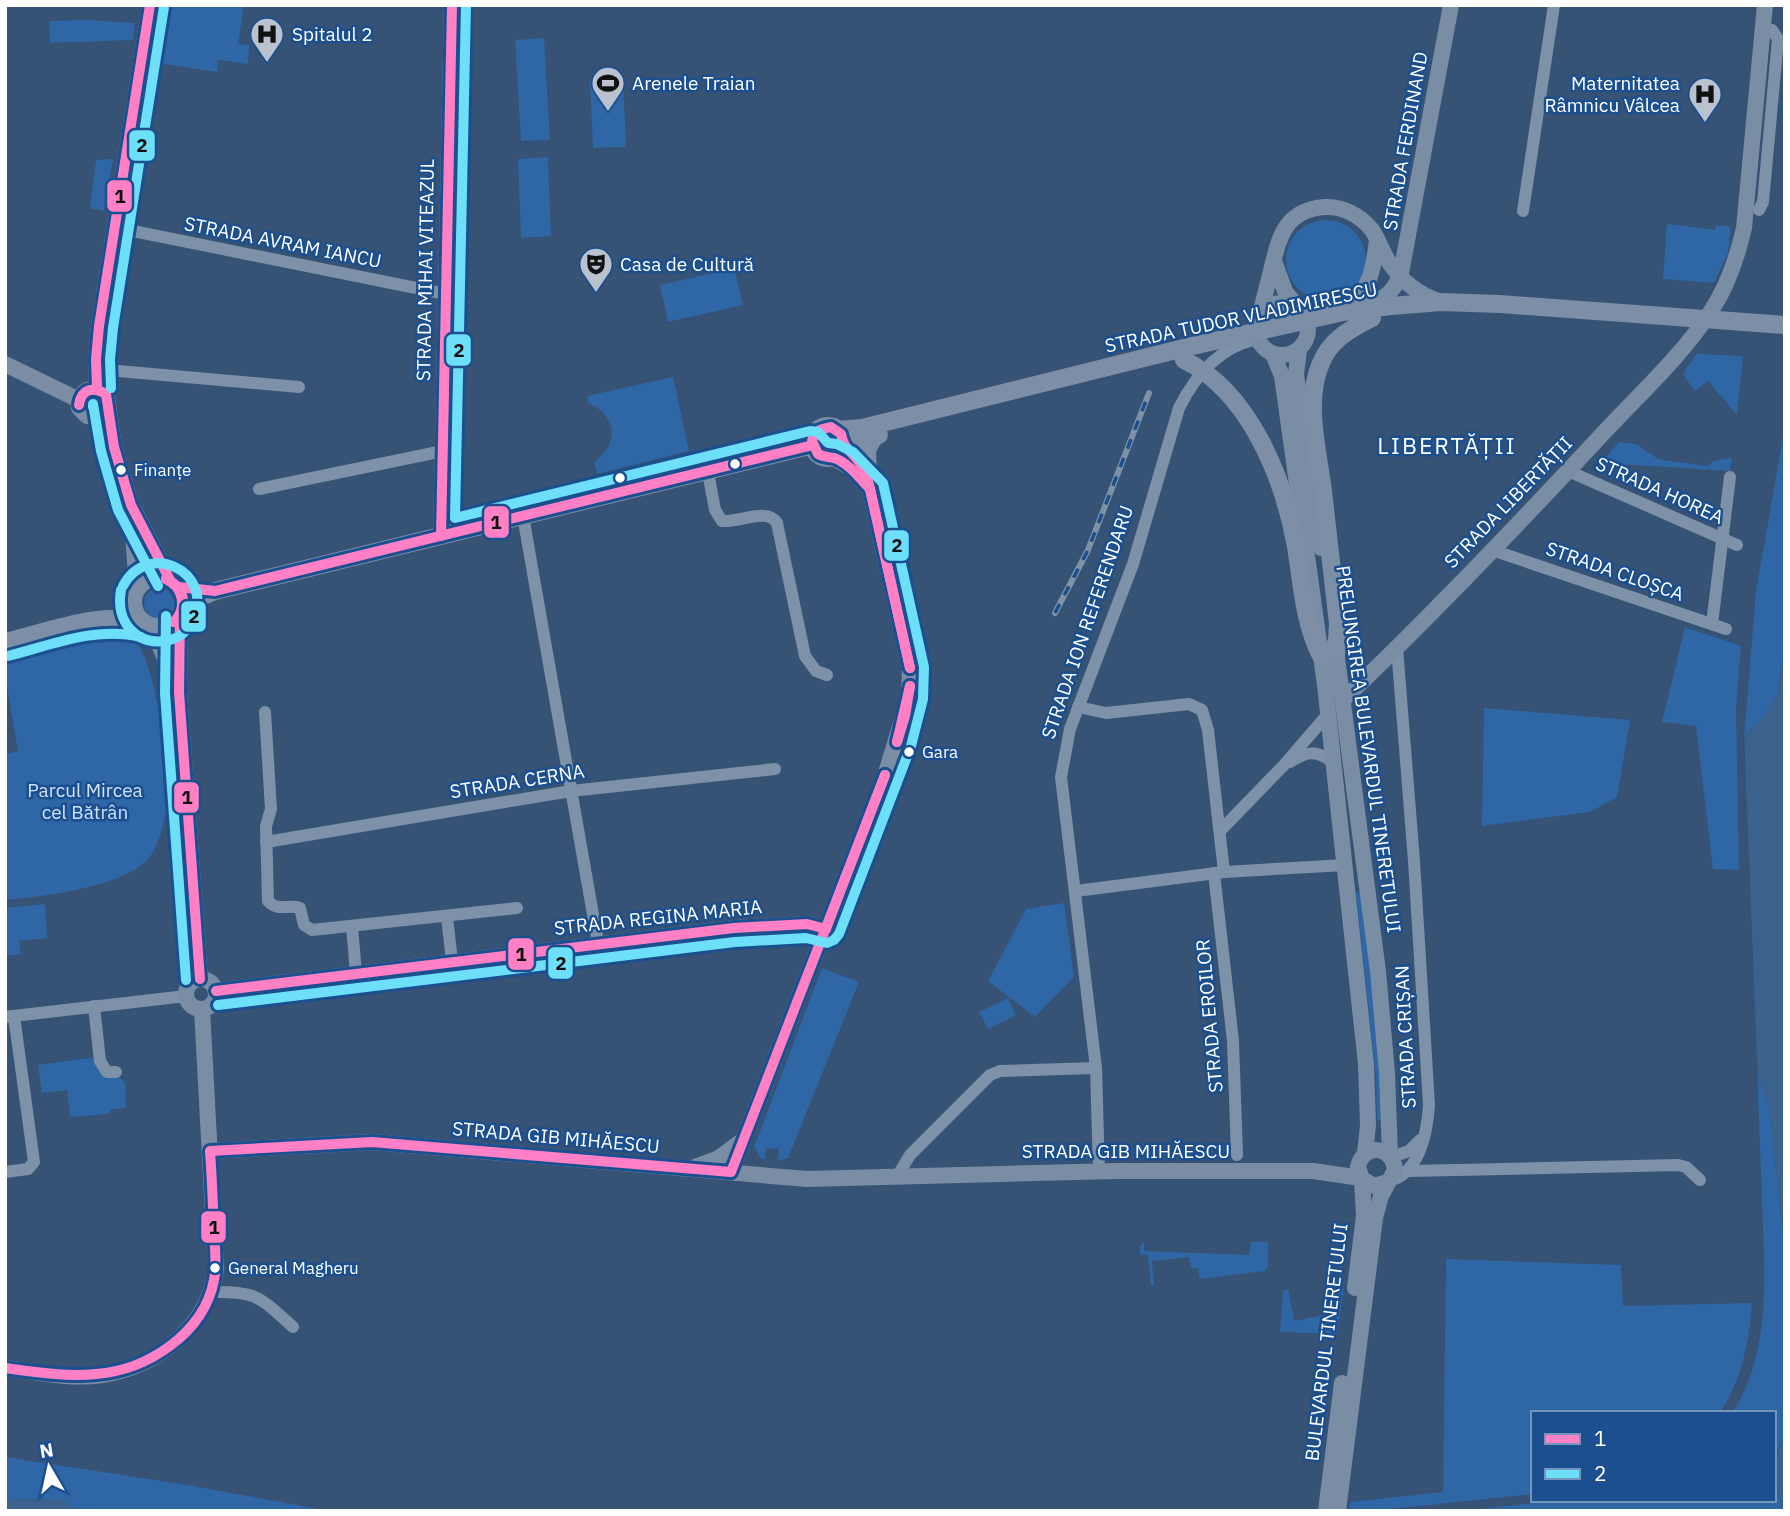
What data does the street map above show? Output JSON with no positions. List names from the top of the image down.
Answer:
{
  "streets": {
    "main road": [
      "STRADA FERDINAND",
      "STRADA MIHAI VITEAZUL",
      "STRADA TUDOR VLADIMIRESCU",
      "STRADA LIBERTĂȚII",
      "PRELUNGIREA BULEVARDUL TINERETULUI",
      "STRADA REGINA MARIA",
      "STRADA GIB MIHĂESCU",
      "BULEVARDUL TINERETULUI"
    ],
    "street": [
      "STRADA AVRAM IANCU",
      "STRADA HOREA",
      "STRADA CLOȘCA",
      "STRADA ION REFERENDARU",
      "STRADA CERNA",
      "STRADA EROILOR",
      "STRADA CRIȘAN"
    ]
  },
  "crossings": [
    ["STRADA FERDINAND", "STRADA TUDOR VLADIMIRESCU"],
    ["STRADA FERDINAND", "PRELUNGIREA BULEVARDUL TINERETULUI"],
    ["STRADA AVRAM IANCU", "STRADA MIHAI VITEAZUL"],
    ["STRADA MIHAI VITEAZUL", "STRADA TUDOR VLADIMIRESCU"],
    ["STRADA TUDOR VLADIMIRESCU", "PRELUNGIREA BULEVARDUL TINERETULUI"],
    ["STRADA HOREA", "STRADA LIBERTĂȚII"],
    ["STRADA LIBERTĂȚII", "STRADA CLOȘCA"],
    ["STRADA LIBERTĂȚII", "PRELUNGIREA BULEVARDUL TINERETULUI"],
    ["STRADA LIBERTĂȚII", "STRADA CRIȘAN"],
    ["STRADA ION REFERENDARU", "PRELUNGIREA BULEVARDUL TINERETULUI"],
    ["STRADA ION REFERENDARU", "STRADA GIB MIHĂESCU"],
    ["PRELUNGIREA BULEVARDUL TINERETULUI", "STRADA CRIȘAN"],
    ["PRELUNGIREA BULEVARDUL TINERETULUI", "STRADA GIB MIHĂESCU"],
    ["PRELUNGIREA BULEVARDUL TINERETULUI", "BULEVARDUL TINERETULUI"],
    ["STRADA CRIȘAN", "STRADA GIB MIHĂESCU"],
    ["STRADA CRIȘAN", "BULEVARDUL TINERETULUI"],
    ["STRADA GIB MIHĂESCU", "BULEVARDUL TINERETULUI"]
  ],
  "districts": ["LIBERTĂȚII"],
  "parks": ["Parcul Mircea cel Bătrân"],
  "places": {
    "hospital": ["Spitalul 2", "Maternitatea Râmnicu Vâlcea"],
    "sports": ["Arenele Traian"],
    "theatre": ["Casa de Cultură"],
    "other": ["Finanțe", "Gara", "General Magheru"]
  },
  "lines": ["transit line 1", "transit line 2"],
  "legend": ["1", "2"],
  "north": "top"
}
